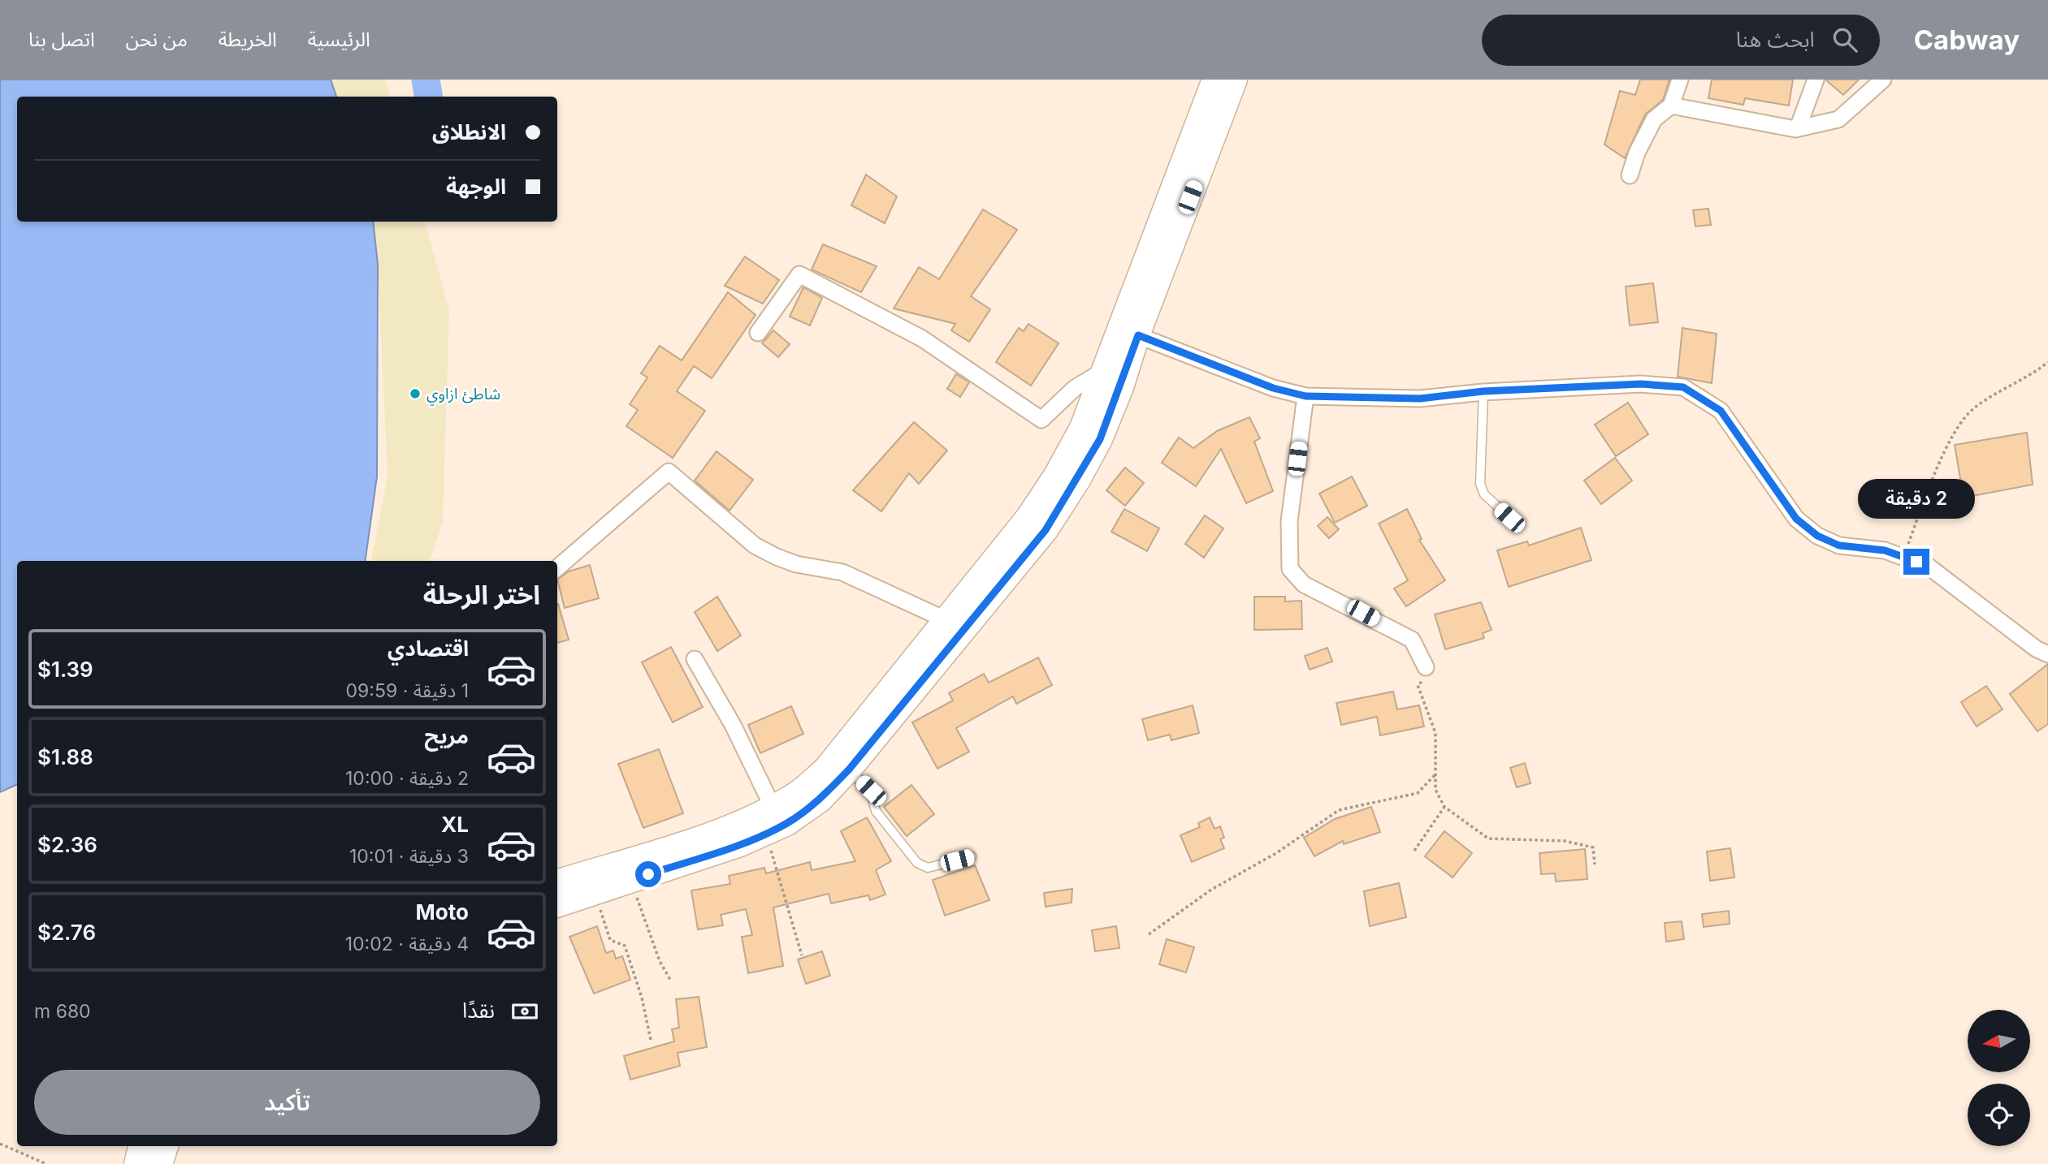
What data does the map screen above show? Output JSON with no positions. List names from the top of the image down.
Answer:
{
  "places": ["شاطئ ازاوي"],
  "north": "left",
  "page": {
    "header": "Cabway",
    "search": "ابحث هنا",
    "nav": [
      "الرئيسية",
      "الخريطة",
      "من نحن",
      "اتصل بنا"
    ],
    "banner": ["الانطلاق", "الوجهة"],
    "bubble": "2 دقيقة",
    "heading": "اختر الرحلة",
    "list": [
      {
        "name": "اقتصادي",
        "note": "1 دقيقة · 09:59",
        "value": "$1.39"
      },
      {
        "name": "مريح",
        "note": "2 دقيقة · 10:00",
        "value": "$1.88"
      },
      {
        "name": "XL",
        "note": "3 دقيقة · 10:01",
        "value": "$2.36"
      },
      {
        "name": "Moto",
        "note": "4 دقيقة · 10:02",
        "value": "$2.76"
      }
    ],
    "pay": ["نقدًا", "680 m"],
    "buttons": "تأكيد"
  }
}
